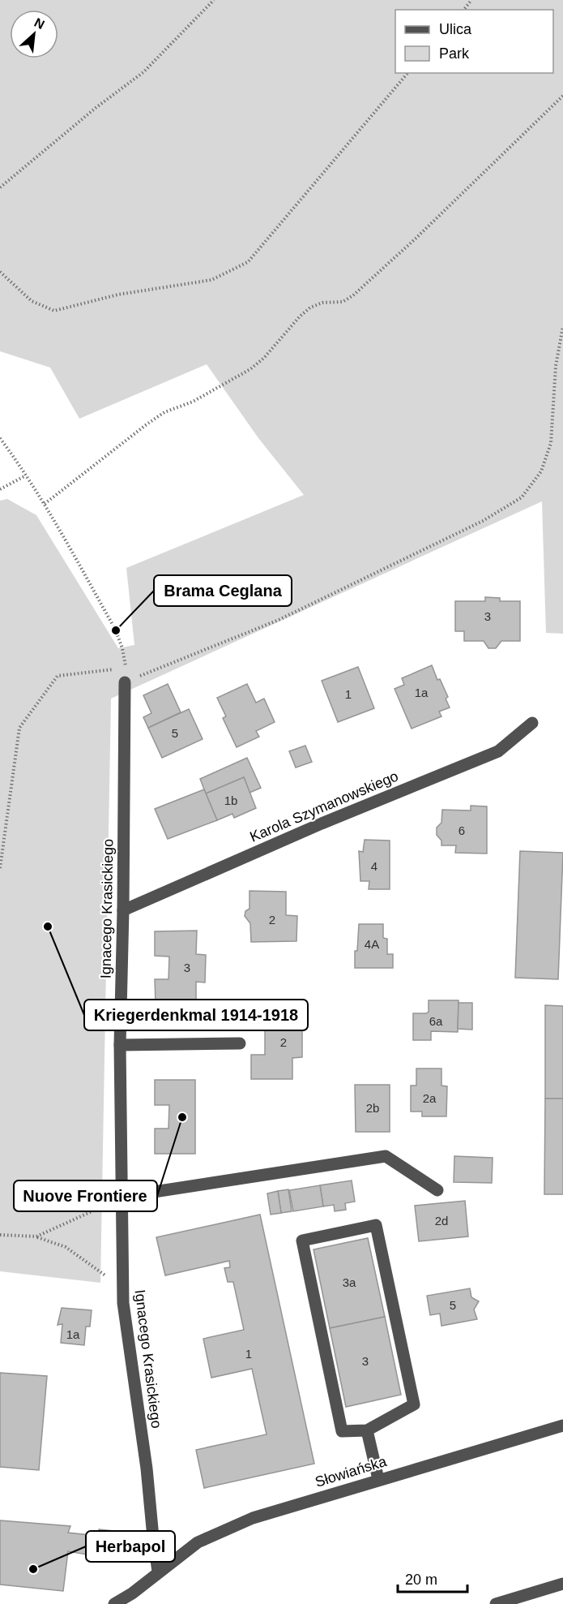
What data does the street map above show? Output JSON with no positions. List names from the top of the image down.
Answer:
{
  "streets": {
    "street": ["Karola Szymanowskiego", "Ignacego Krasickiego", "Słowiańska"]
  },
  "crossings": [
    ["Karola Szymanowskiego", "Ignacego Krasickiego"],
    ["Ignacego Krasickiego", "Słowiańska"]
  ],
  "places": [
    "Brama Ceglana",
    "Kriegerdenkmal 1914-1918",
    "Nuove Frontiere",
    "Herbapol"
  ],
  "house_numbers": [
    "3",
    "1a",
    "1",
    "5",
    "1b",
    "6",
    "4",
    "2",
    "4A",
    "3",
    "6a",
    "2",
    "2a",
    "2b",
    "2d",
    "3a",
    "5",
    "1a",
    "1",
    "3"
  ],
  "legend": ["Ulica", "Park"],
  "scale_bar": "20 m",
  "north": "top right"
}
